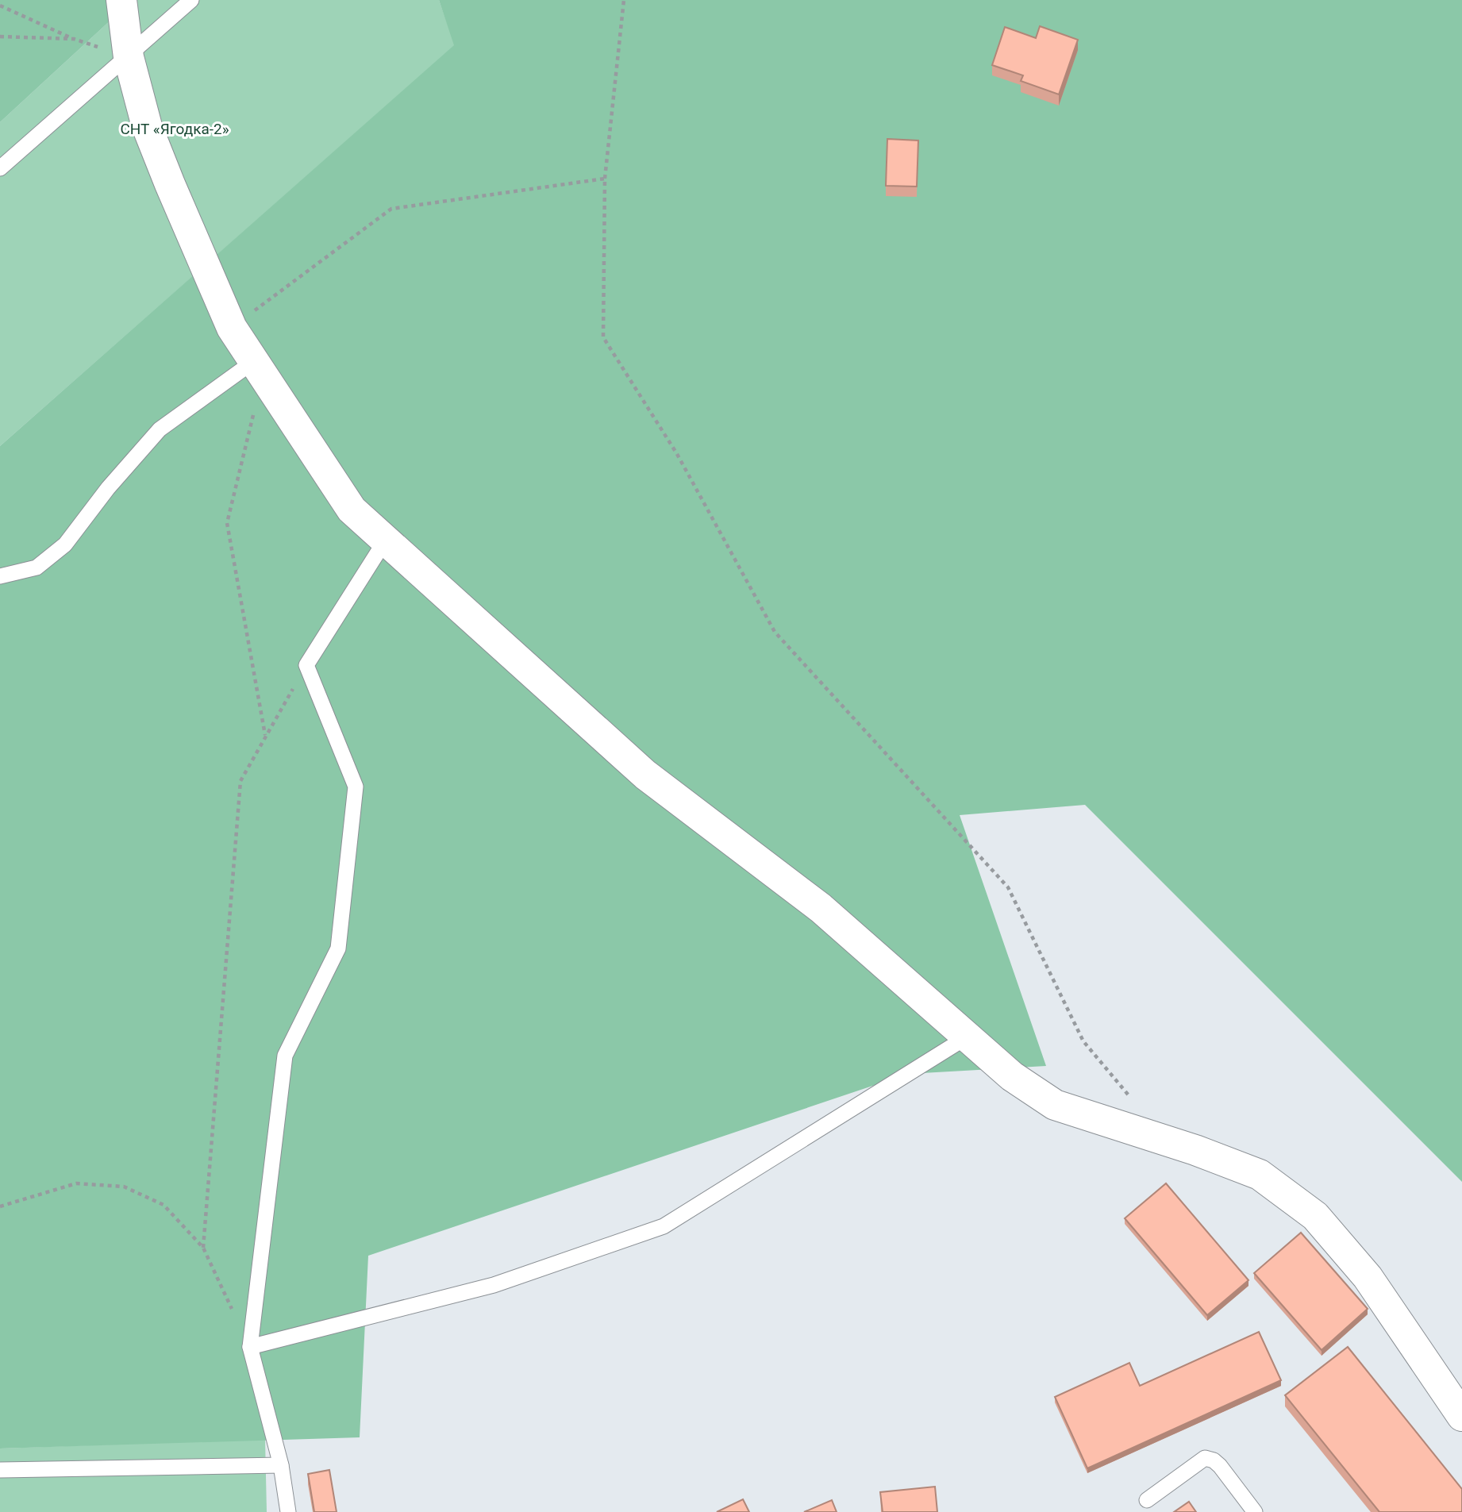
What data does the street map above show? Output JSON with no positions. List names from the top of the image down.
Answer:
{
  "parks": ["СНТ «Ягодка-2»"]
}
